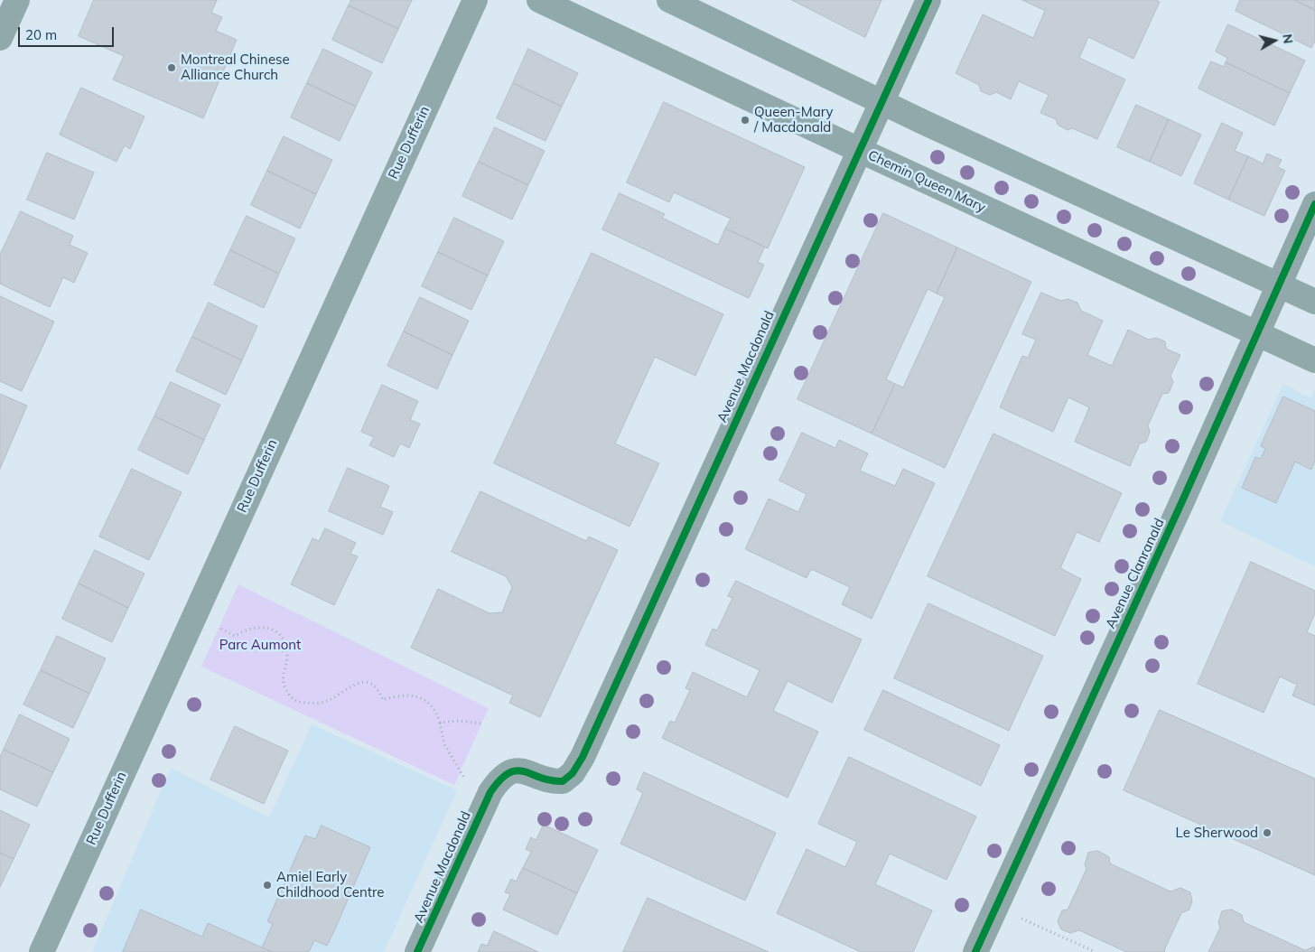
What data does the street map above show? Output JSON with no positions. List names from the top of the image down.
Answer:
{
  "streets": {
    "street": [
      "Rue Dufferin",
      "Chemin Queen Mary",
      "Avenue Macdonald",
      "Avenue Clanranald"
    ]
  },
  "crossings": [
    ["Chemin Queen Mary", "Avenue Macdonald"],
    ["Chemin Queen Mary", "Avenue Clanranald"]
  ],
  "parks": ["Parc Aumont"],
  "places": [
    "Montreal Chinese Alliance Church",
    "Queen-Mary / Macdonald",
    "Le Sherwood",
    "Amiel Early Childhood Centre"
  ],
  "scale_bar": "20 m",
  "north": "right"
}
